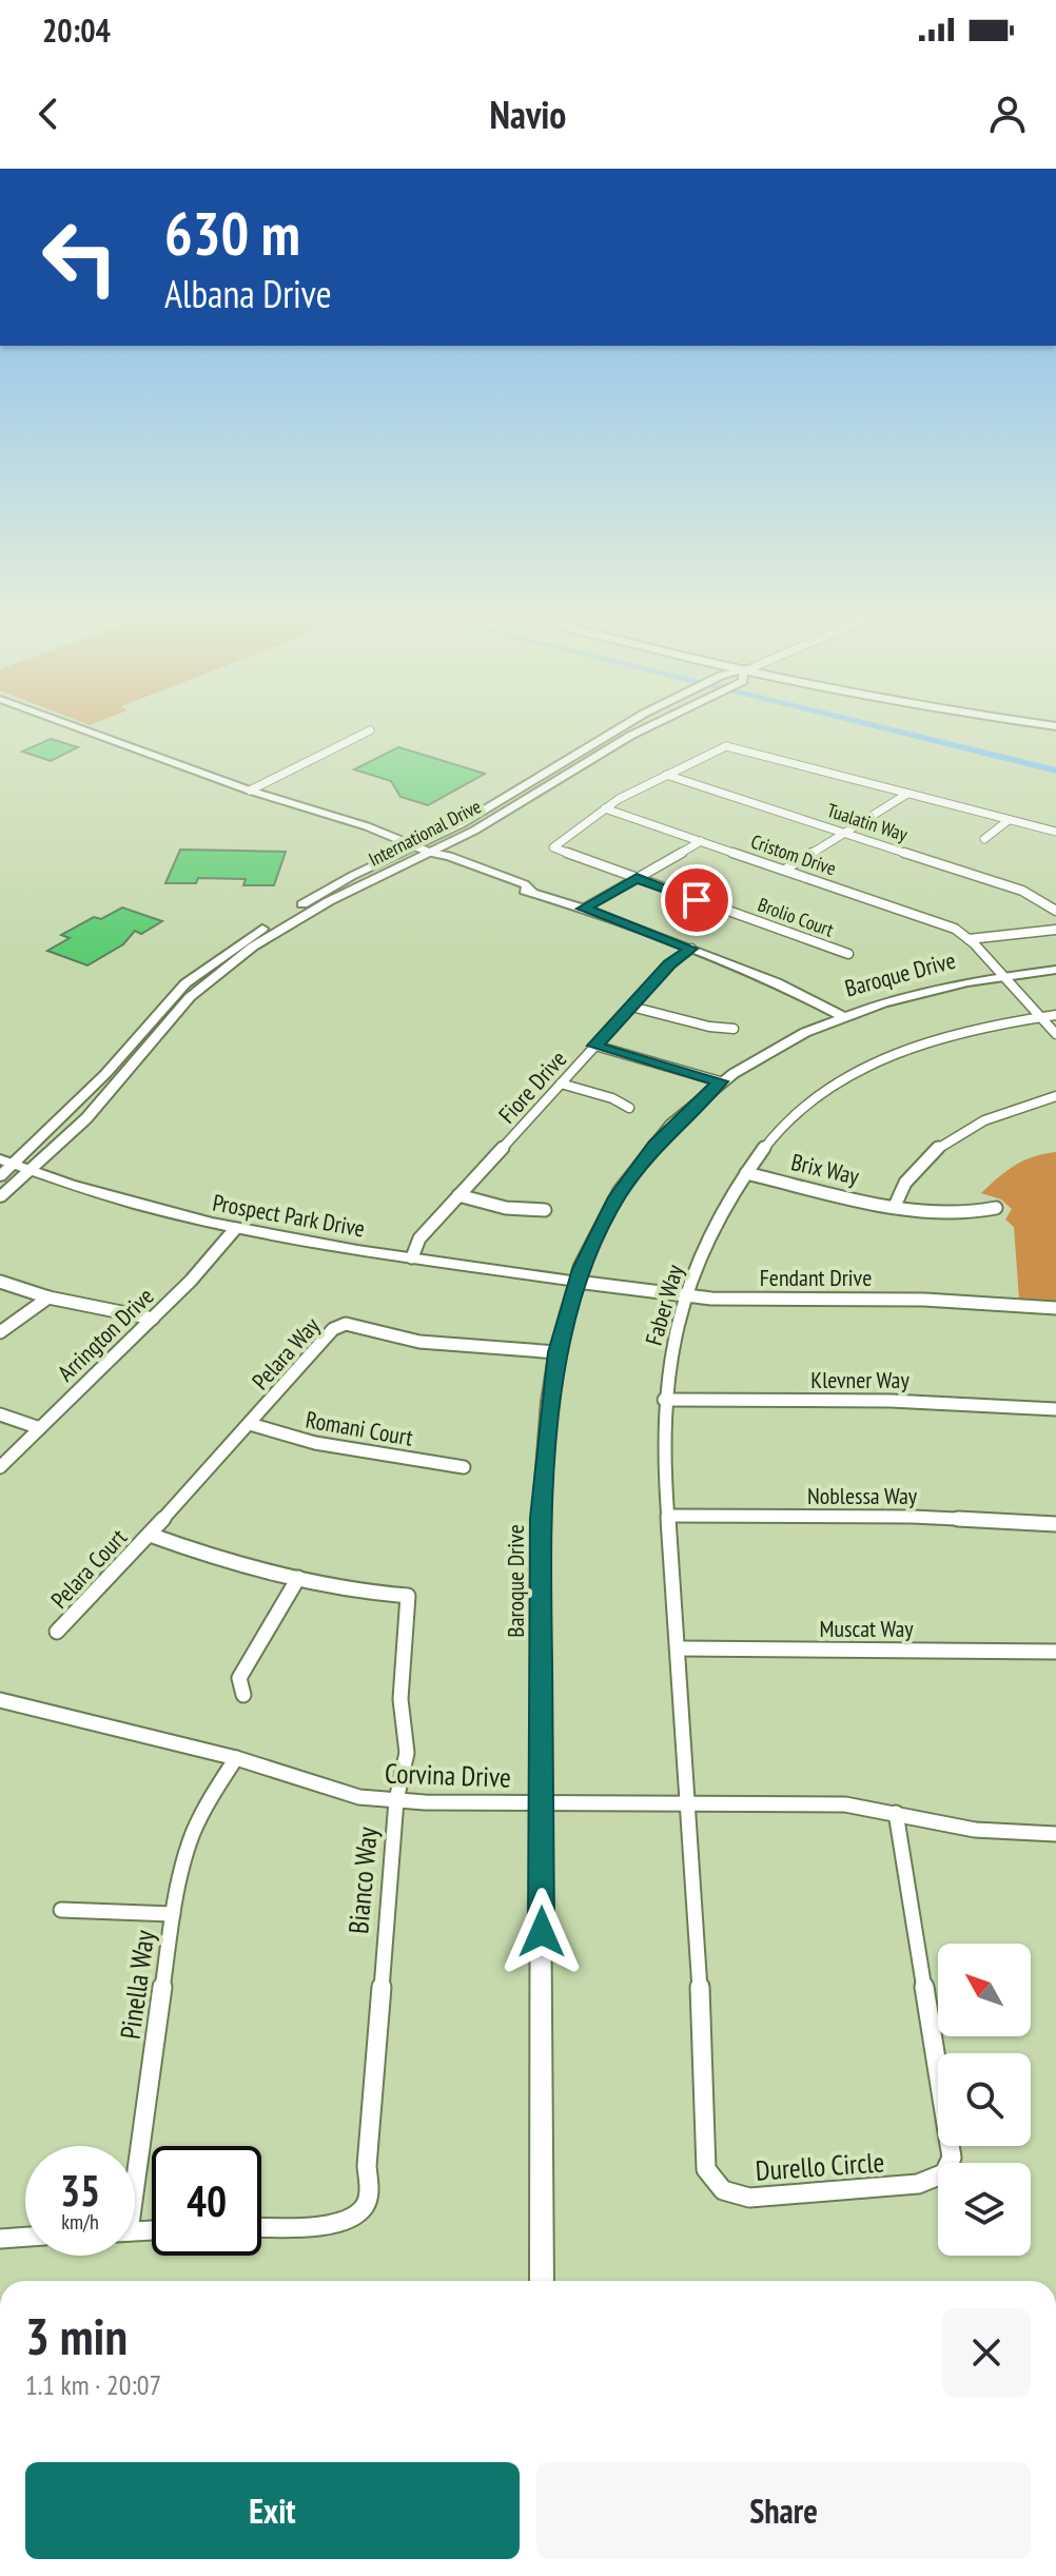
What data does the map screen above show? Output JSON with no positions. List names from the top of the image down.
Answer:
{
  "streets": {
    "street": [
      "Tualatin Way",
      "International Drive",
      "Cristom Drive",
      "Brolio Court",
      "Baroque Drive",
      "Fiore Drive",
      "Brix Way",
      "Prospect Park Drive",
      "Fendant Drive",
      "Faber Way",
      "Arrington Drive",
      "Pelara Way",
      "Klevner Way",
      "Romani Court",
      "Noblessa Way",
      "Pelara Court",
      "Muscat Way",
      "Corvina Drive",
      "Bianco Way",
      "Pinella Way",
      "Durello Circle"
    ]
  },
  "crossings": [
    ["International Drive", "Prospect Park Drive"],
    ["Cristom Drive", "Brolio Court"],
    ["Baroque Drive", "Prospect Park Drive"],
    ["Baroque Drive", "Fendant Drive"],
    ["Baroque Drive", "Pelara Way"],
    ["Baroque Drive", "Corvina Drive"],
    ["Fiore Drive", "Prospect Park Drive"],
    ["Brix Way", "Faber Way"],
    ["Prospect Park Drive", "Fendant Drive"],
    ["Prospect Park Drive", "Arrington Drive"],
    ["Fendant Drive", "Faber Way"],
    ["Faber Way", "Klevner Way"],
    ["Faber Way", "Noblessa Way"],
    ["Faber Way", "Muscat Way"],
    ["Faber Way", "Corvina Drive"],
    ["Faber Way", "Durello Circle"],
    ["Pelara Way", "Romani Court"],
    ["Pelara Way", "Pelara Court"],
    ["Pelara Way", "Bianco Way"],
    ["Pelara Court", "Bianco Way"],
    ["Corvina Drive", "Bianco Way"],
    ["Corvina Drive", "Pinella Way"],
    ["Corvina Drive", "Durello Circle"]
  ],
  "north": "top left",
  "page": {
    "status": "20:04",
    "header": "Navio",
    "turn": ["630 m", "Albana Drive"],
    "speed": "35 km/h",
    "limit": "40",
    "heading": ["3 min", "1.1 km · 20:07"],
    "buttons": ["Exit", "Share"]
  }
}
